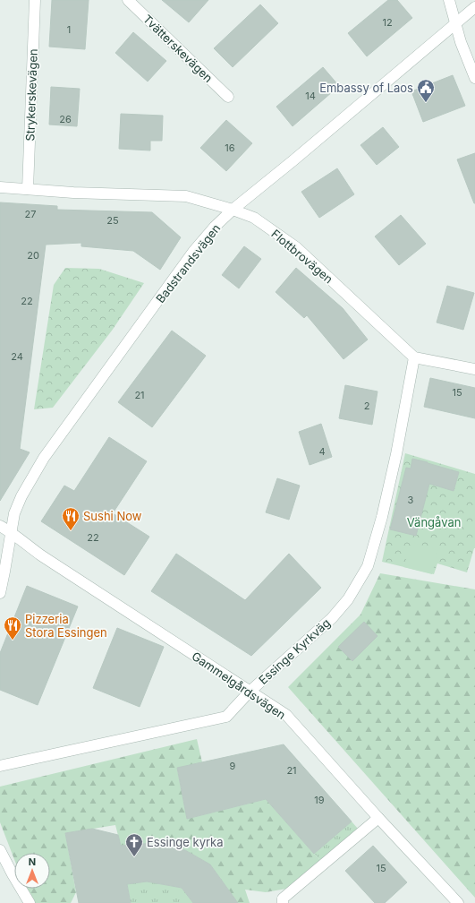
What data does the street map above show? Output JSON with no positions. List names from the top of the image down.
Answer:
{
  "streets": {
    "street": [
      "Tvätterskevägen",
      "Strykerskevägen",
      "Flottbrovägen",
      "Badstrandsvägen",
      "Essinge Kyrkväg",
      "Gammelgårdsvägen"
    ]
  },
  "crossings": [
    ["Strykerskevägen", "Flottbrovägen"],
    ["Flottbrovägen", "Badstrandsvägen"],
    ["Flottbrovägen", "Essinge Kyrkväg"],
    ["Badstrandsvägen", "Gammelgårdsvägen"],
    ["Essinge Kyrkväg", "Gammelgårdsvägen"]
  ],
  "parks": ["Vängåvan"],
  "places": {
    "public building": ["Embassy of Laos"],
    "restaurant": ["Sushi Now", "Pizzeria Stora Essingen"],
    "church": ["Essinge kyrka"]
  },
  "house_numbers": [
    "12",
    "1",
    "14",
    "26",
    "16",
    "27",
    "25",
    "20",
    "22",
    "24",
    "15",
    "21",
    "2",
    "4",
    "3",
    "22",
    "9",
    "21",
    "19",
    "15"
  ],
  "north": "top"
}
